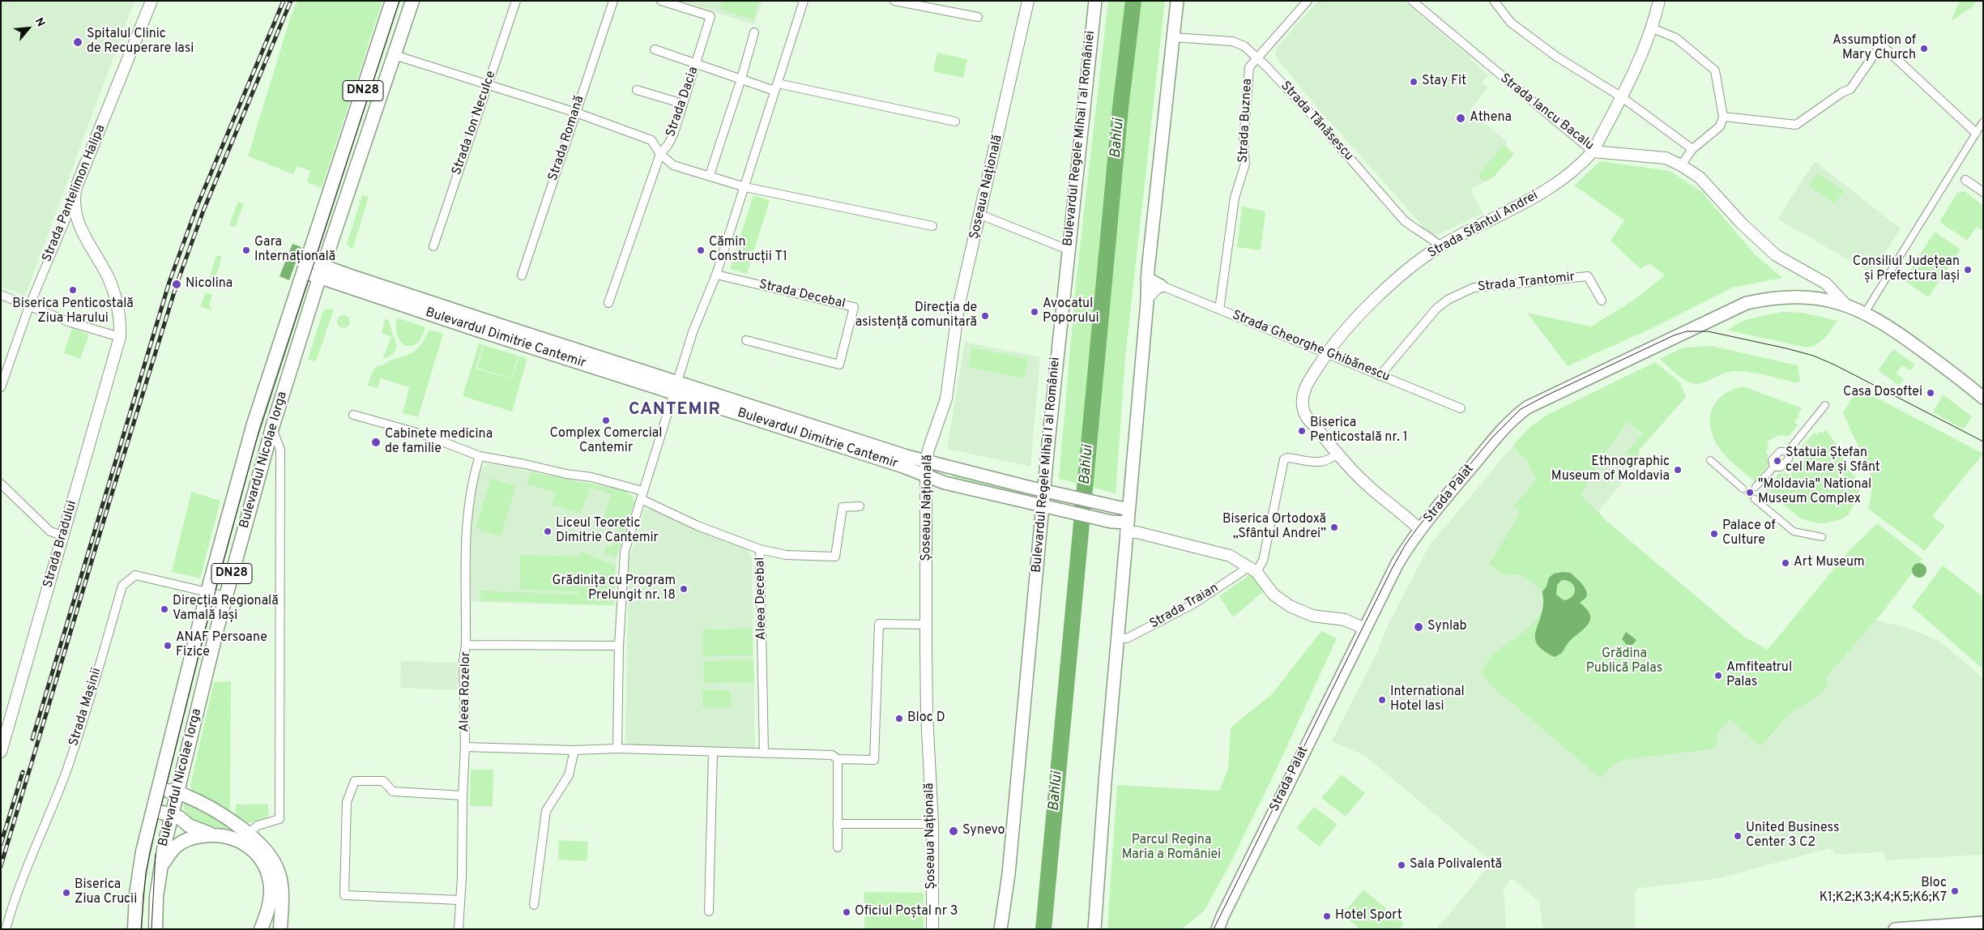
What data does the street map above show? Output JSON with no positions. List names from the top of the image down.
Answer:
{
  "streets": {
    "main road": [
      "DN28",
      "Bulevardul Regele Mihai I al României",
      "Bulevardul Dimitrie Cantemir",
      "Bulevardul Nicolae Iorga",
      "Strada Palat"
    ],
    "street": [
      "Strada Dacia",
      "Strada Iancu Bacalu",
      "Strada Buznea",
      "Strada Tănăsescu",
      "Strada Ion Neculce",
      "Strada Romană",
      "Șoseaua Națională",
      "Strada Pantelimon Halipa",
      "Strada Sfântul Andrei",
      "Strada Trantomir",
      "Strada Decebal",
      "Strada Gheorghe Ghibănescu",
      "Strada Bradului",
      "Aleea Decebal",
      "Strada Traian",
      "Aleea Rozelor",
      "Strada Mașinii"
    ]
  },
  "crossings": [
    ["Strada Iancu Bacalu", "Strada Sfântul Andrei"],
    ["Strada Iancu Bacalu", "Strada Palat"],
    ["Strada Buznea", "Strada Tănăsescu"],
    ["Strada Buznea", "Strada Gheorghe Ghibănescu"],
    ["Strada Tănăsescu", "Strada Sfântul Andrei"],
    ["Bulevardul Regele Mihai I al României", "Bulevardul Dimitrie Cantemir"],
    ["Șoseaua Națională", "Bulevardul Dimitrie Cantemir"],
    ["Strada Pantelimon Halipa", "Strada Bradului"],
    ["Strada Sfântul Andrei", "Strada Gheorghe Ghibănescu"],
    ["Strada Sfântul Andrei", "Strada Palat"],
    ["Strada Trantomir", "Strada Gheorghe Ghibănescu"],
    ["Bulevardul Dimitrie Cantemir", "Bulevardul Nicolae Iorga"],
    ["Bulevardul Nicolae Iorga", "Strada Mașinii"],
    ["Aleea Decebal", "Aleea Rozelor"]
  ],
  "districts": ["CANTEMIR"],
  "water": ["Bahlui"],
  "parks": ["Grădina Publică Palas", "Parcul Regina Maria a României"],
  "places": [
    "Spitalul Clinic de Recuperare Iasi",
    "Assumption of Mary Church",
    "Stay Fit",
    "Athena",
    "Gara Internațională",
    "Cămin Construcții T1",
    "Consiliul Județean și Prefectura Iași",
    "Nicolina",
    "Biserica Penticostală Ziua Harului",
    "Avocatul Poporului",
    "Direcția de asistență comunitară",
    "Casa Dosoftei",
    "Complex Comercial Cantemir",
    "Biserica Penticostală nr. 1",
    "Cabinete medicina de familie",
    "Statuia Ștefan cel Mare și Sfânt",
    "Ethnographic Museum of Moldavia",
    "\"Moldavia\" National Museum Complex",
    "Biserica Ortodoxă „Sfântul Andrei”",
    "Liceul Teoretic Dimitrie Cantemir",
    "Palace of Culture",
    "Art Museum",
    "Grădinița cu Program Prelungit nr. 18",
    "Direcția Regională Vamală Iași",
    "Synlab",
    "ANAF Persoane Fizice",
    "Amfiteatrul Palas",
    "International Hotel Iasi",
    "Bloc D",
    "Synevo",
    "United Business Center 3 C2",
    "Sala Polivalentă",
    "Bloc K1;K2;K3;K4;K5;K6;K7",
    "Biserica Ziua Crucii",
    "Oficiul Poștal nr 3",
    "Hotel Sport"
  ],
  "north": "top right"
}
